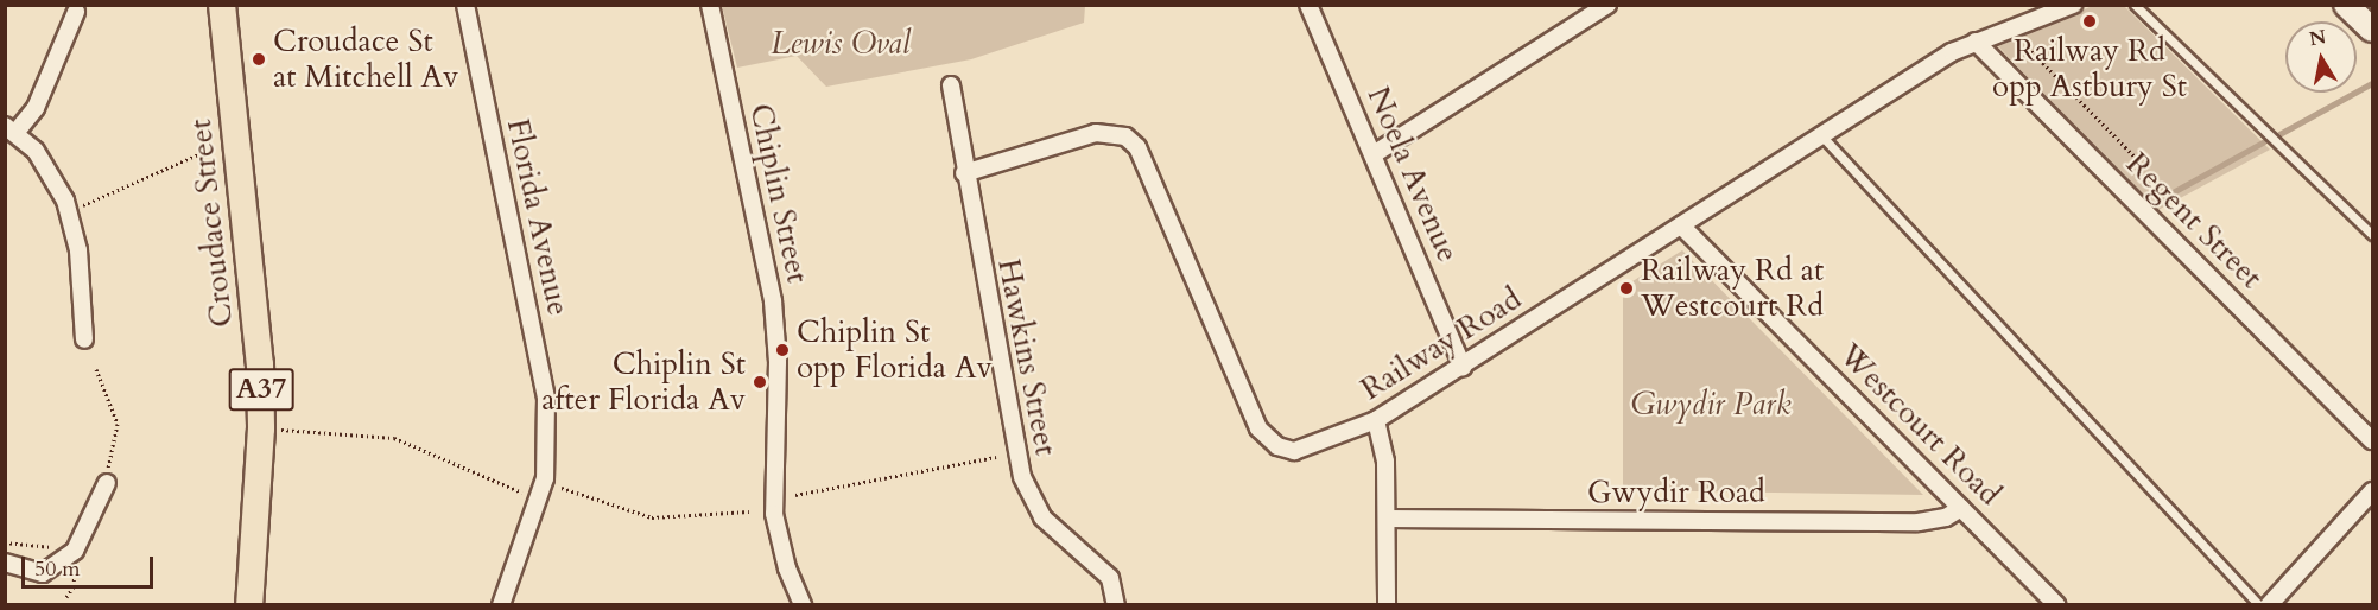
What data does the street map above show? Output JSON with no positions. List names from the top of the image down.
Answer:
{
  "streets": {
    "highway": ["Croudace Street", "A37"],
    "street": [
      "Noela Avenue",
      "Chiplin Street",
      "Florida Avenue",
      "Regent Street",
      "Railway Road",
      "Hawkins Street",
      "Westcourt Road",
      "Gwydir Road"
    ]
  },
  "crossings": [
    ["Noela Avenue", "Railway Road"],
    ["Regent Street", "Railway Road"],
    ["Railway Road", "Hawkins Street"],
    ["Railway Road", "Westcourt Road"],
    ["Westcourt Road", "Gwydir Road"]
  ],
  "parks": ["Lewis Oval", "Gwydir Park"],
  "places": [
    "Railway Rd opp Astbury St",
    "Croudace St at Mitchell Av",
    "Railway Rd at Westcourt Rd",
    "Chiplin St opp Florida Av",
    "Chiplin St after Florida Av"
  ],
  "scale_bar": "50 m",
  "north": "top"
}
